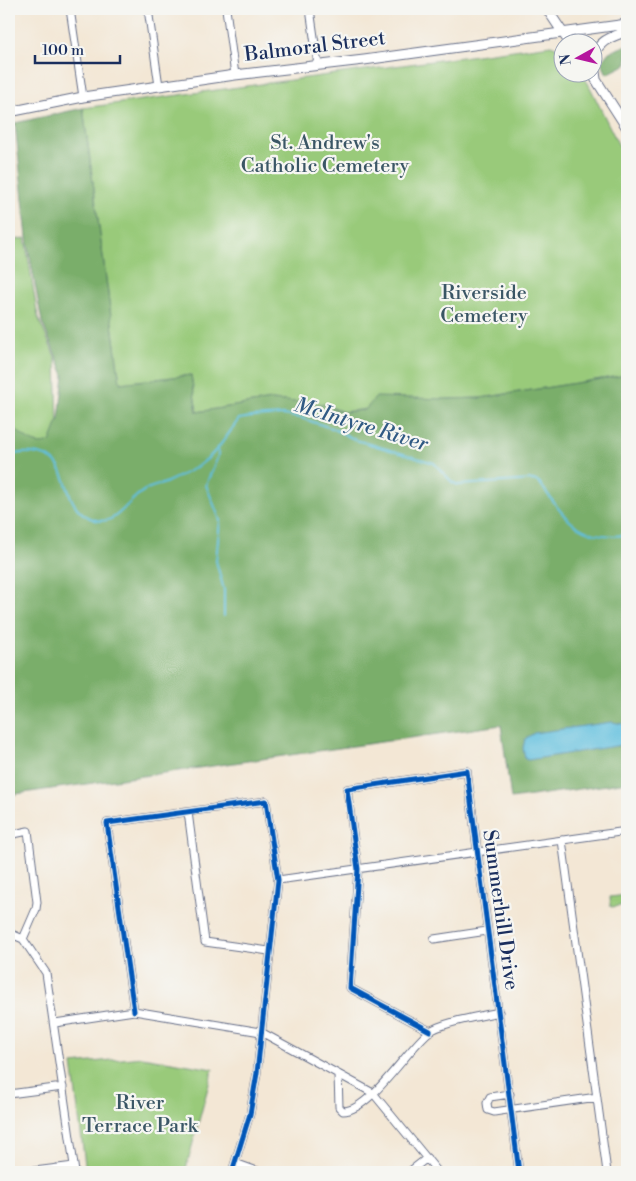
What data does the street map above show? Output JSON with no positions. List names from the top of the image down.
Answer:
{
  "streets": {
    "main road": ["Balmoral Street"],
    "street": ["Summerhill Drive"]
  },
  "water": ["McIntyre River"],
  "parks": ["St. Andrew's Catholic Cemetery", "Riverside Cemetery", "River Terrace Park"],
  "scale_bar": "100 m",
  "north": "left"
}
